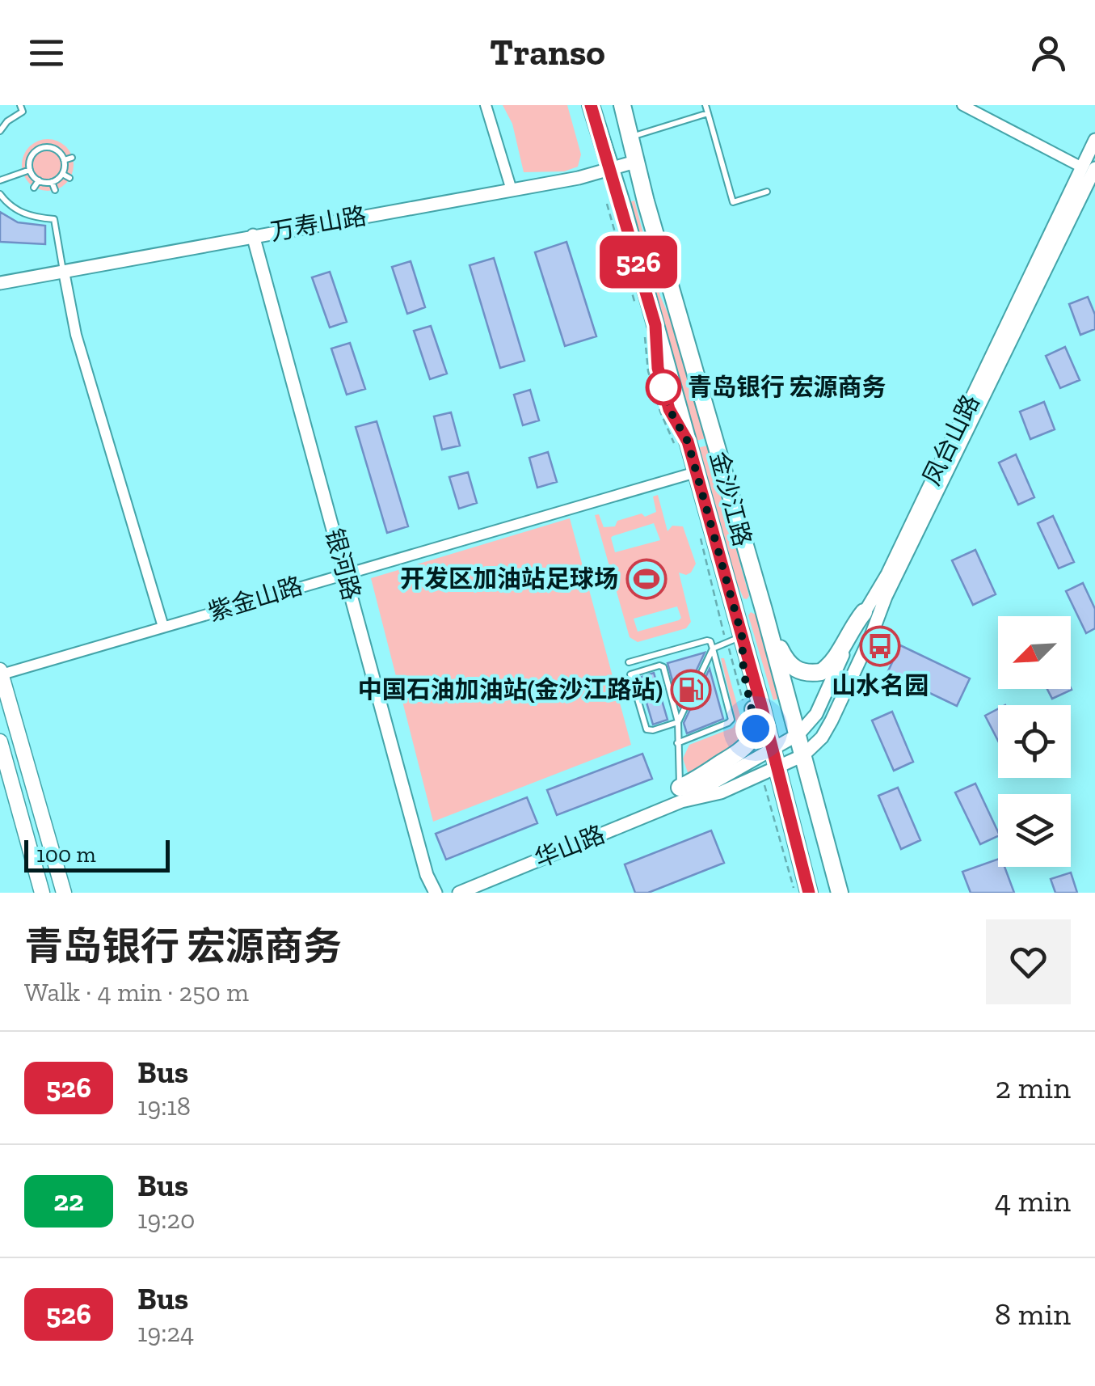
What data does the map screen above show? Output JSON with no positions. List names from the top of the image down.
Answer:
{
  "streets": {
    "main road": ["金沙江路"],
    "street": [
      "万寿山路",
      "凤台山路",
      "银河路",
      "紫金山路",
      "华山路"
    ]
  },
  "crossings": [
    ["万寿山路", "金沙江路"],
    ["万寿山路", "银河路"],
    ["凤台山路", "金沙江路"],
    ["金沙江路", "紫金山路"],
    ["银河路", "紫金山路"]
  ],
  "places": {
    "other": ["青岛银行 宏源商务"],
    "sports": ["开发区加油站足球场"],
    "bus stop": ["山水名园"],
    "fuel station": ["中国石油加油站(金沙江路站)"]
  },
  "lines": ["bus line 526"],
  "scale_bar": "100 m",
  "north": "bottom left",
  "page": {
    "header": "Transo",
    "on_map": "526",
    "scale": "100 m",
    "heading": ["青岛银行 宏源商务", "Walk · 4 min · 250 m"],
    "list": [
      {
        "mark": "526",
        "name": "Bus",
        "note": "19:18",
        "value": "2 min"
      },
      {
        "mark": "22",
        "name": "Bus",
        "note": "19:20",
        "value": "4 min"
      },
      {
        "mark": "526",
        "name": "Bus",
        "note": "19:24",
        "value": "8 min"
      }
    ]
  }
}
